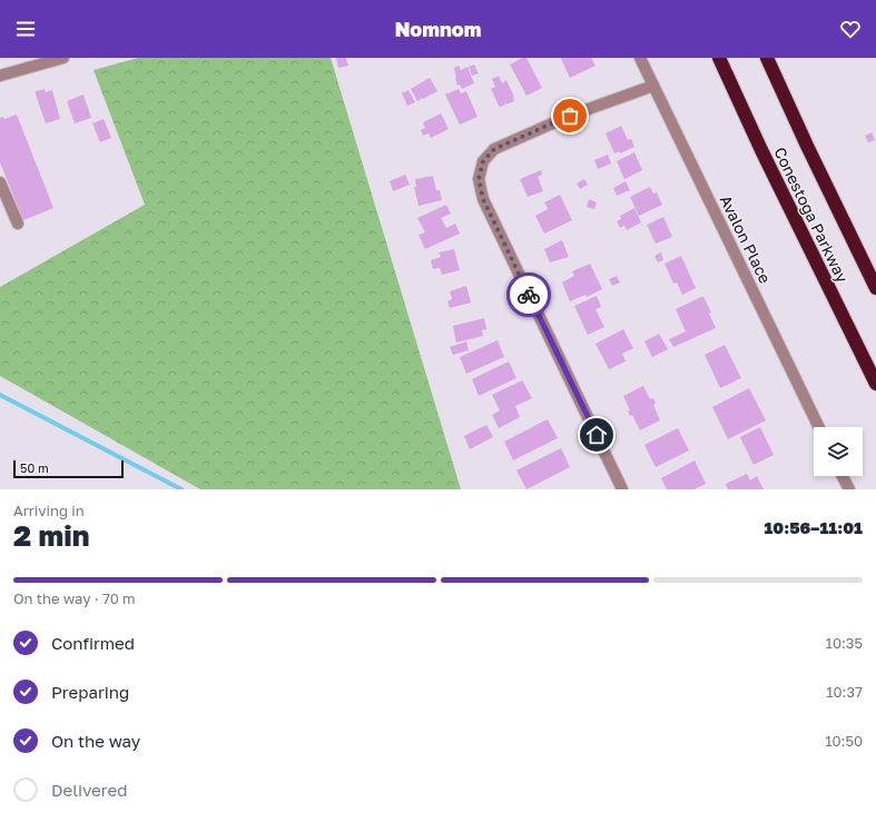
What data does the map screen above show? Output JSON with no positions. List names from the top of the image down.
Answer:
{
  "streets": {
    "highway": ["Conestoga Parkway"],
    "street": ["Avalon Place"]
  },
  "scale_bar": "50 m",
  "page": {
    "header": "Nomnom",
    "scale": "50 m",
    "heading": ["2 min", "Arriving in", "10:56–11:01"],
    "bar": "On the way · 70 m",
    "list": [
      ["Confirmed", "10:35"],
      ["Preparing", "10:37"],
      ["On the way", "10:50"],
      "Delivered"
    ]
  }
}
